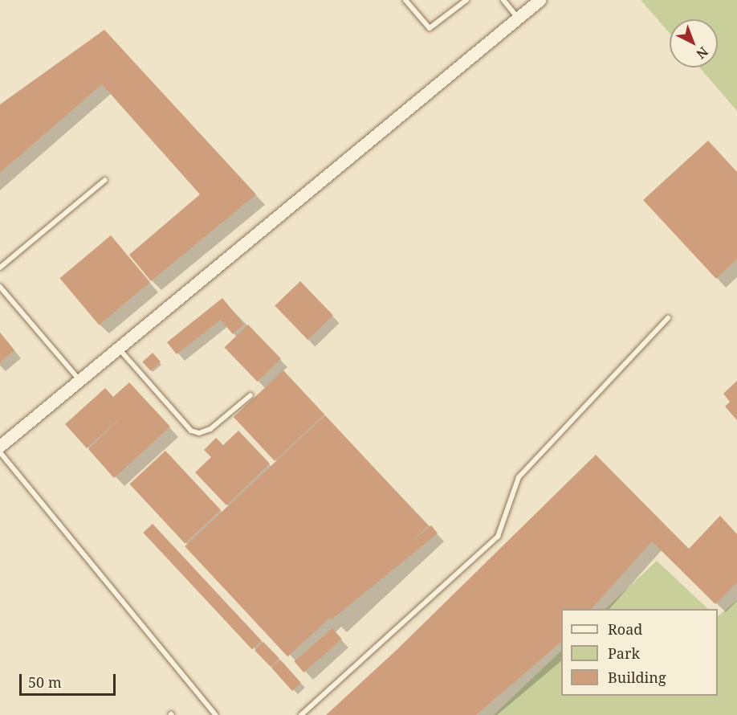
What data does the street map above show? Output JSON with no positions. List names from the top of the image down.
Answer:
{
  "legend": ["Road", "Park", "Building"],
  "scale_bar": "50 m",
  "north": "bottom right"
}
